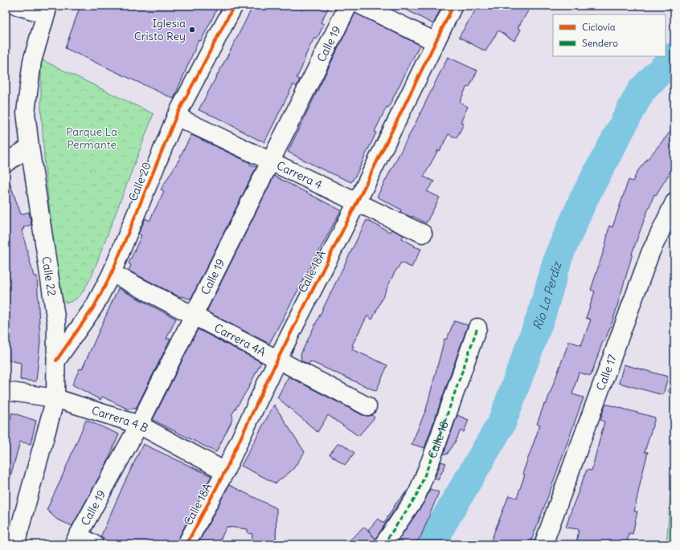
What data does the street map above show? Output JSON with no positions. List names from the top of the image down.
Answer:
{
  "streets": {
    "street": [
      "Calle 19",
      "Carrera 4",
      "Calle 20",
      "Calle 18A",
      "Calle 22",
      "Carrera 4A",
      "Calle 17",
      "Carrera 4 B",
      "Calle 18"
    ]
  },
  "crossings": [
    ["Calle 19", "Carrera 4"],
    ["Calle 19", "Carrera 4A"],
    ["Calle 19", "Carrera 4 B"],
    ["Carrera 4", "Calle 20"],
    ["Carrera 4", "Calle 18A"],
    ["Calle 20", "Calle 22"],
    ["Calle 20", "Carrera 4A"],
    ["Calle 18A", "Carrera 4A"],
    ["Calle 18A", "Carrera 4 B"],
    ["Calle 22", "Carrera 4 B"]
  ],
  "water": ["Río La Perdiz"],
  "parks": ["Parque La Permante"],
  "places": ["Iglesia Cristo Rey"],
  "legend": ["Ciclovía", "Sendero"]
}
